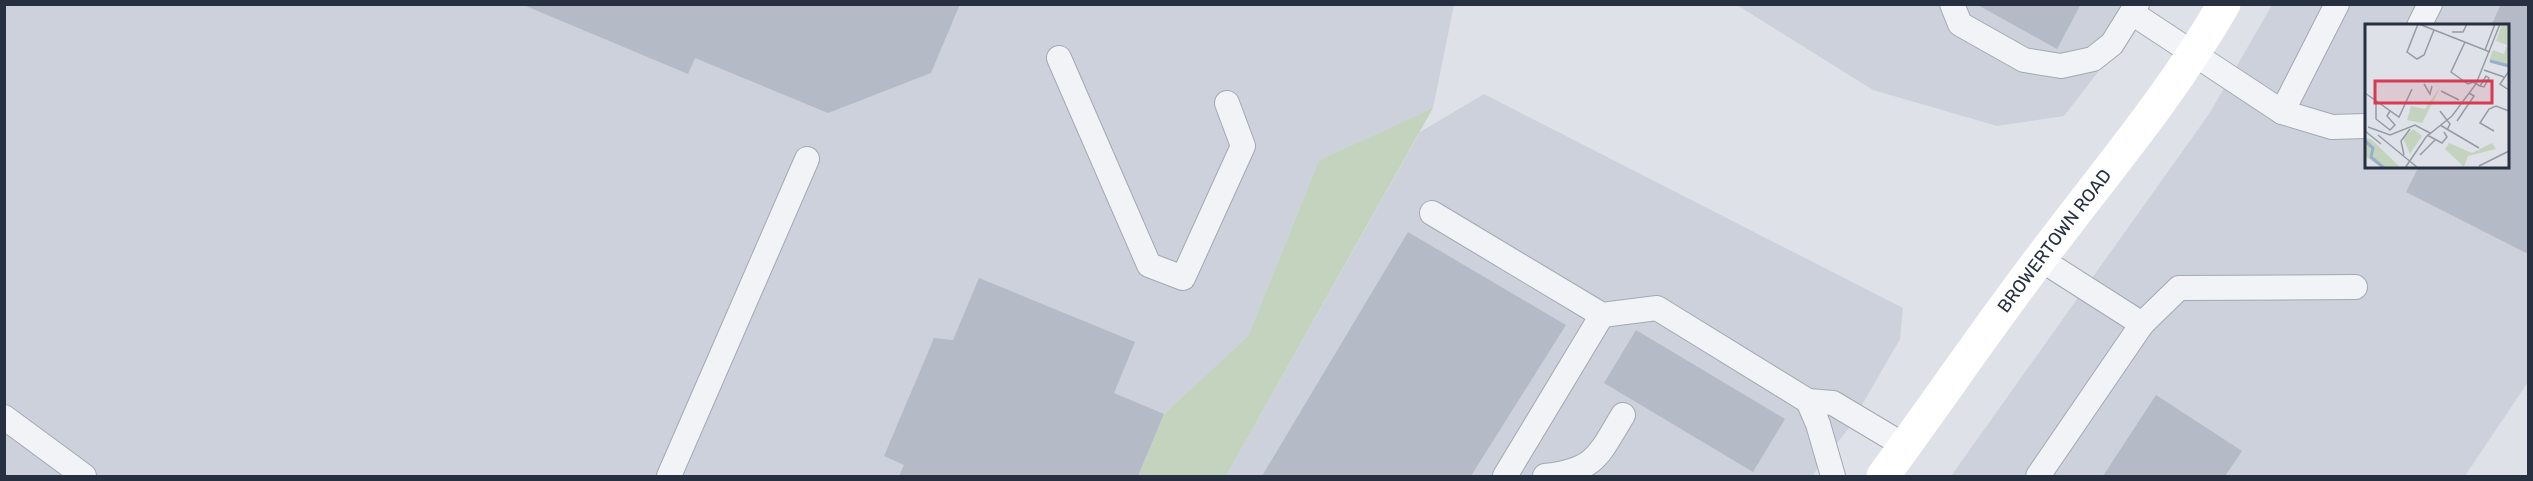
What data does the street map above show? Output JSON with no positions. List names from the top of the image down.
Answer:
{
  "streets": {
    "street": ["BROWERTOWN ROAD"]
  }
}
